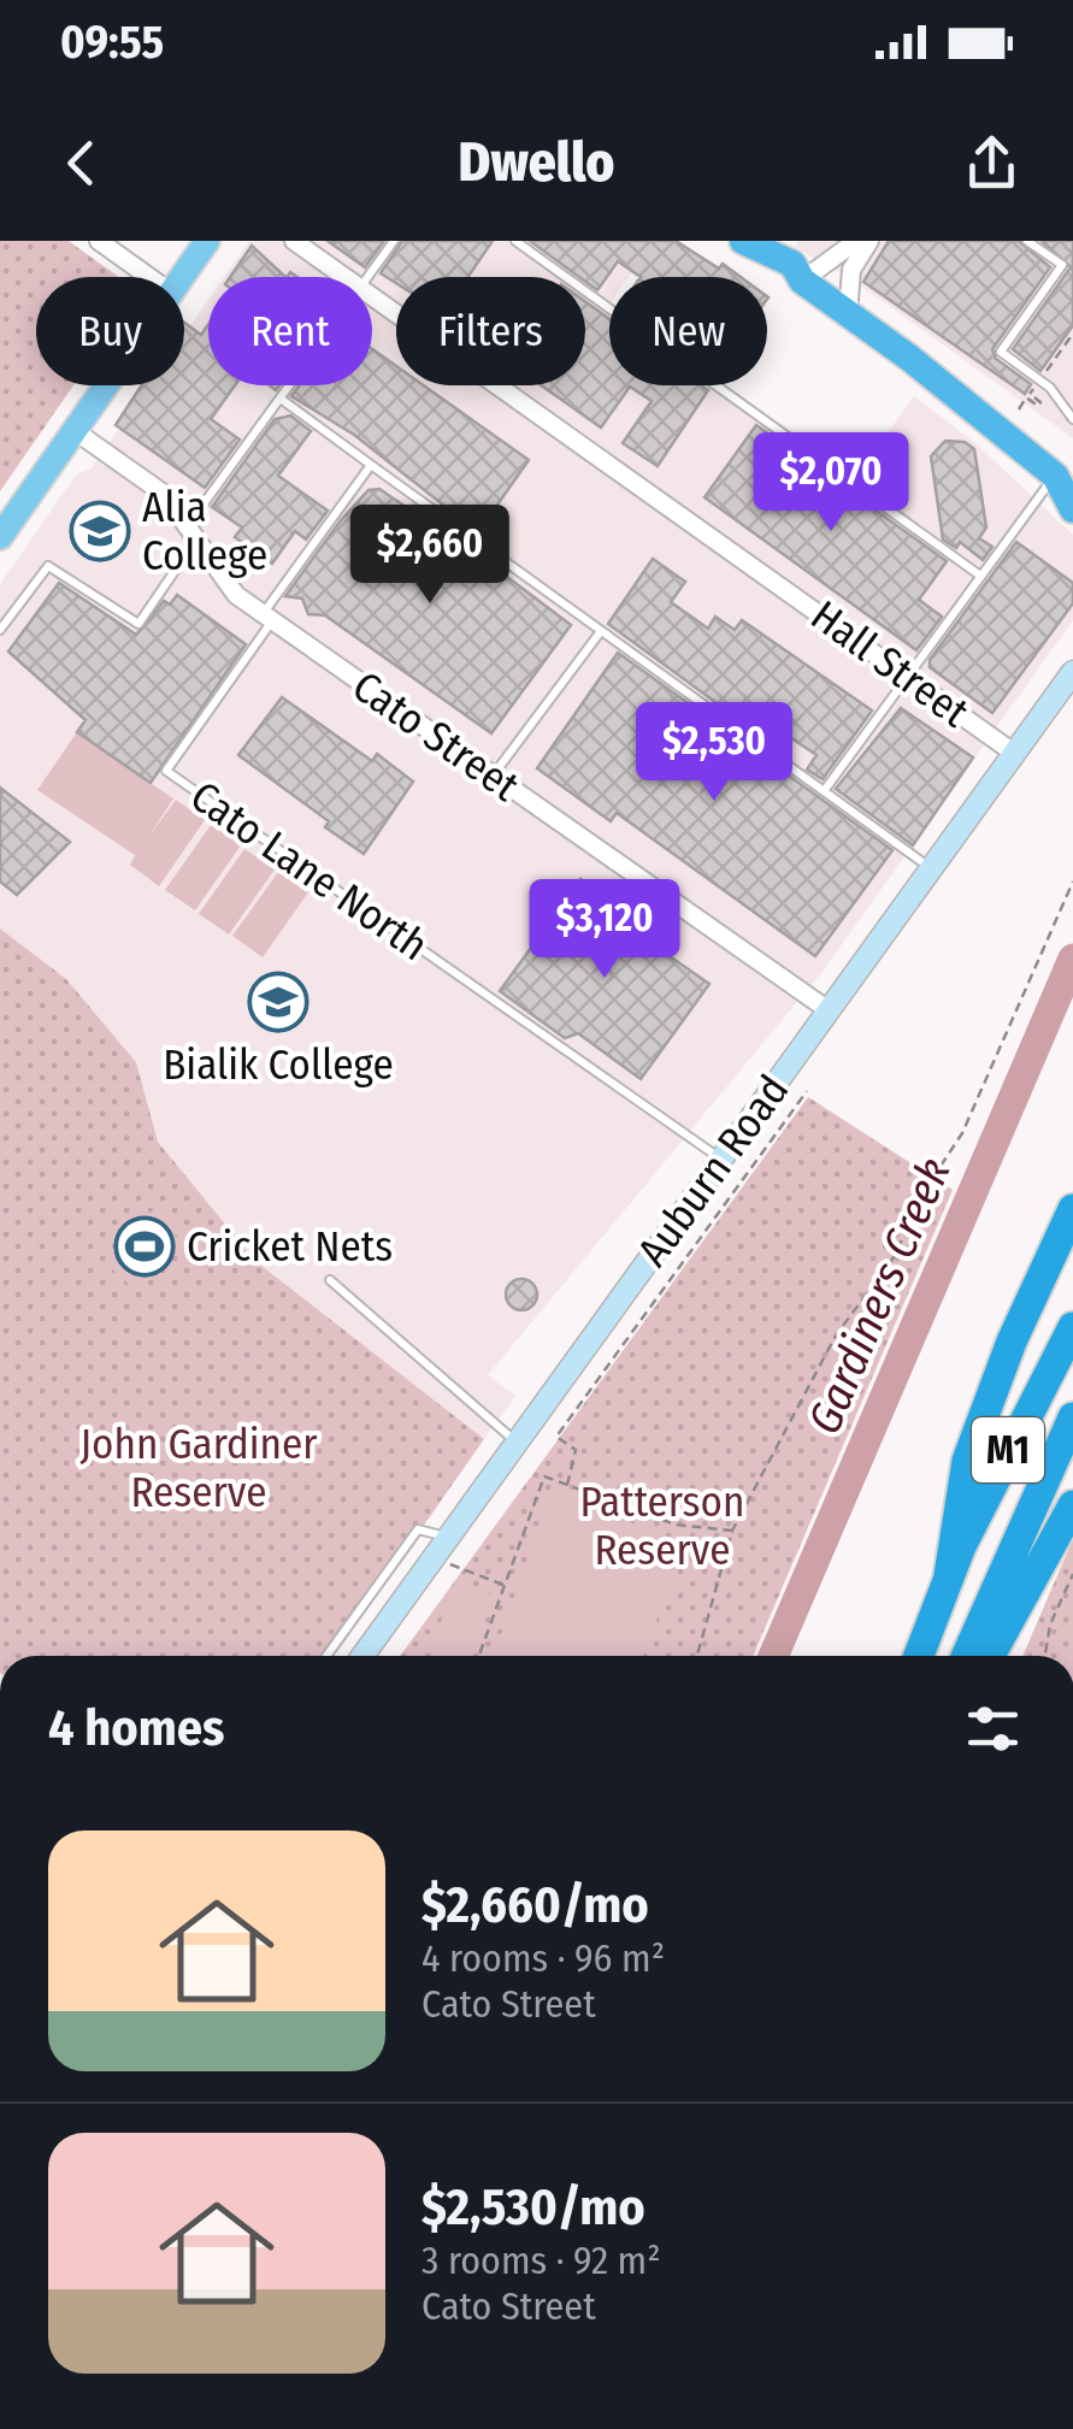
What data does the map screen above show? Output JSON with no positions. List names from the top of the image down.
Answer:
{
  "streets": {
    "highway": ["M1"],
    "main road": ["Auburn Road"],
    "street": ["Hall Street", "Cato Street"],
    "lane": ["Cato Lane North"]
  },
  "crossings": [
    ["Hall Street", "Auburn Road"],
    ["Cato Street", "Cato Lane North"],
    ["Cato Street", "Auburn Road"],
    ["Cato Lane North", "Auburn Road"]
  ],
  "water": ["Gardiners Creek"],
  "parks": ["John Gardiner Reserve", "Patterson Reserve"],
  "places": {
    "school or university": ["Alia College", "Bialik College"],
    "sports": ["Cricket Nets"]
  },
  "page": {
    "status": "09:55",
    "header": "Dwello",
    "chip": [
      "Buy",
      "Rent",
      "Filters",
      "New"
    ],
    "price": [
      "$2,070",
      "$2,660",
      "$2,530",
      "$3,120"
    ],
    "heading": "4 homes",
    "list": [
      {
        "name": "$2,660/mo",
        "note": "4 rooms · 96 m² · Cato Street"
      },
      {
        "name": "$2,530/mo",
        "note": "3 rooms · 92 m² · Cato Street"
      }
    ]
  }
}
